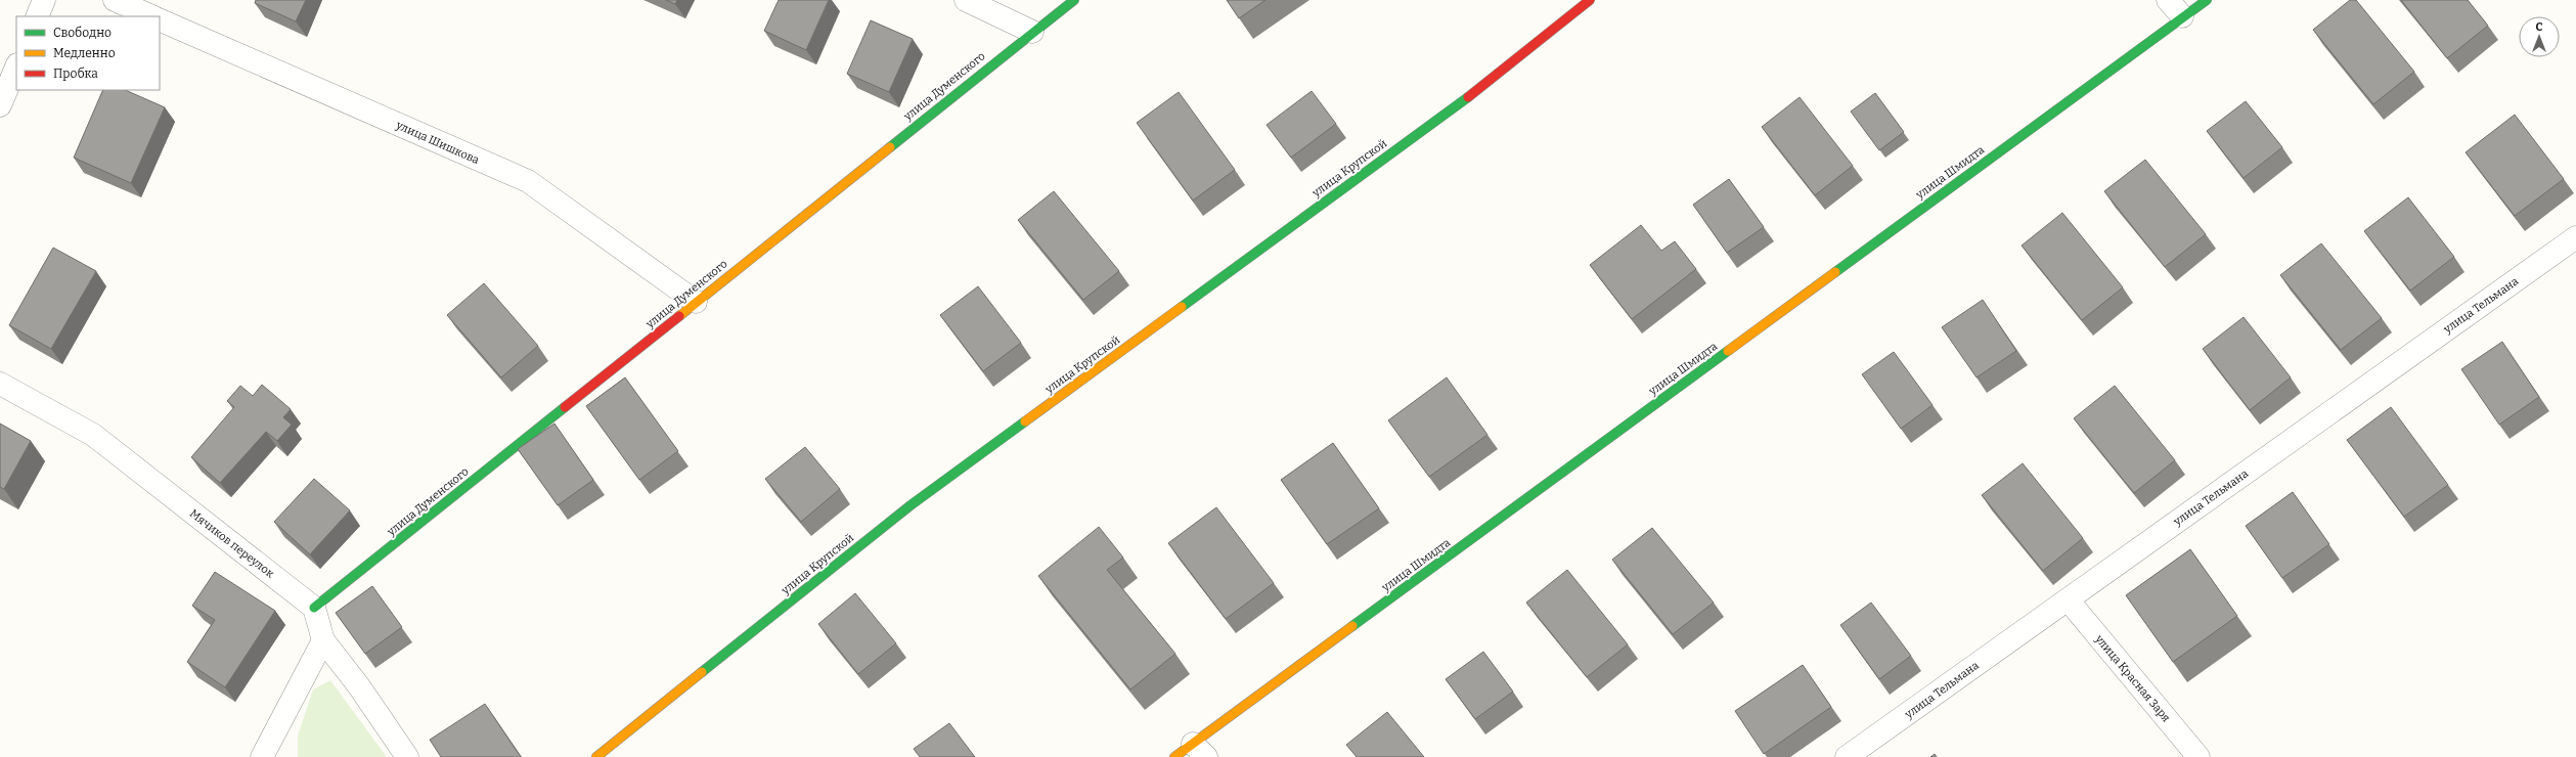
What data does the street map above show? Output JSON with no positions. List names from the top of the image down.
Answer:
{
  "streets": {
    "street": [
      "улица Думенского",
      "улица Шишкова",
      "улица Крупской",
      "улица Шмидта",
      "улица Тельмана",
      "Мячиков переулок",
      "улица Красная Заря"
    ]
  },
  "crossings": [
    ["улица Думенского", "улица Шишкова"],
    ["улица Думенского", "Мячиков переулок"],
    ["улица Тельмана", "улица Красная Заря"]
  ],
  "legend": ["Свободно", "Медленно", "Пробка"],
  "north": "top"
}
